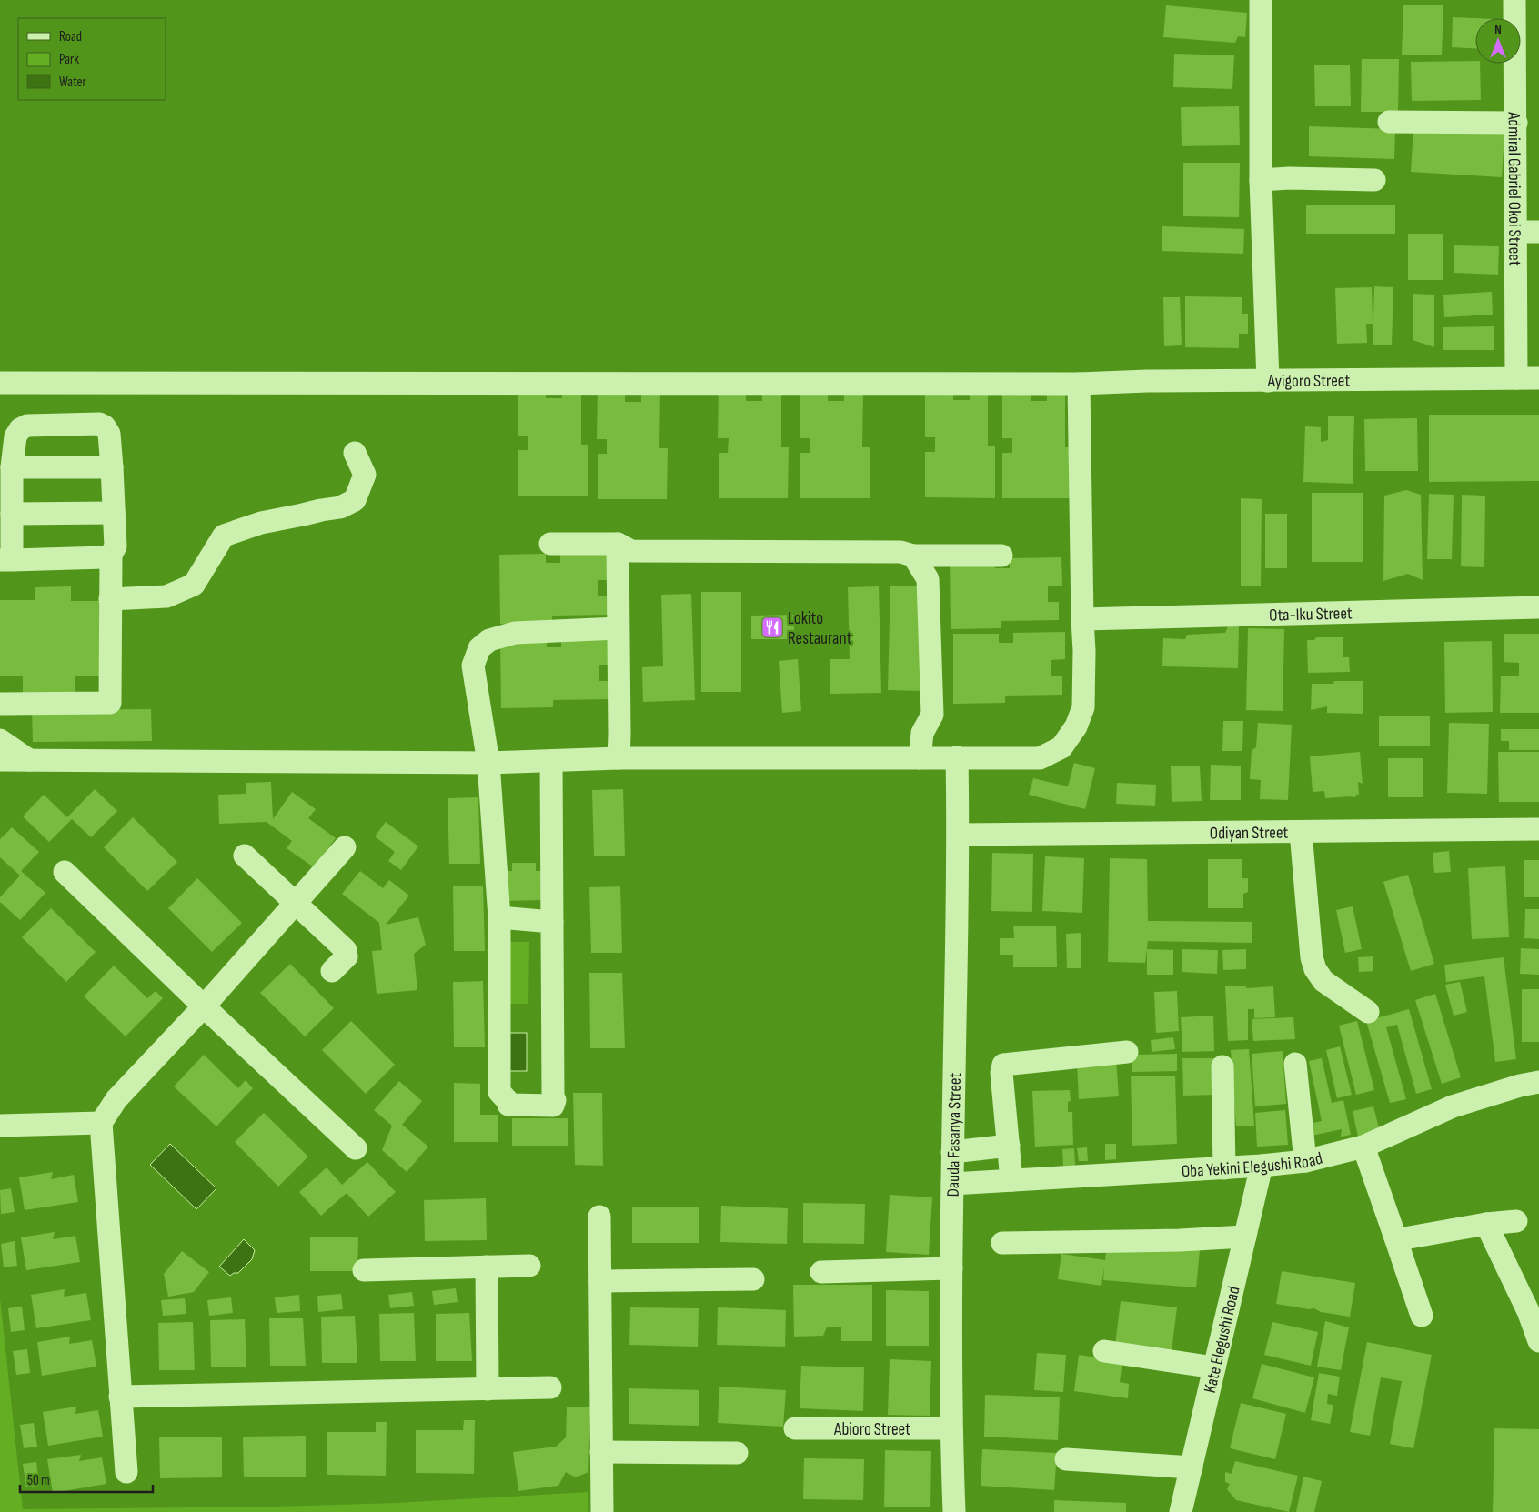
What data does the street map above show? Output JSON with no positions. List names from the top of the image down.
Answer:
{
  "streets": {
    "street": [
      "Admiral Gabriel Okoi Street",
      "Ayigoro Street",
      "Ota-Iku Street",
      "Odiyan Street",
      "Dauda Fasanya Street",
      "Oba Yekini Elegushi Road",
      "Kate Elegushi Road",
      "Abioro Street"
    ]
  },
  "crossings": [
    ["Admiral Gabriel Okoi Street", "Ayigoro Street"],
    ["Odiyan Street", "Dauda Fasanya Street"],
    ["Dauda Fasanya Street", "Oba Yekini Elegushi Road"],
    ["Dauda Fasanya Street", "Abioro Street"],
    ["Oba Yekini Elegushi Road", "Kate Elegushi Road"]
  ],
  "places": {
    "restaurant": ["Lokito Restaurant"]
  },
  "legend": ["Road", "Park", "Water"],
  "scale_bar": "50 m",
  "north": "top"
}
